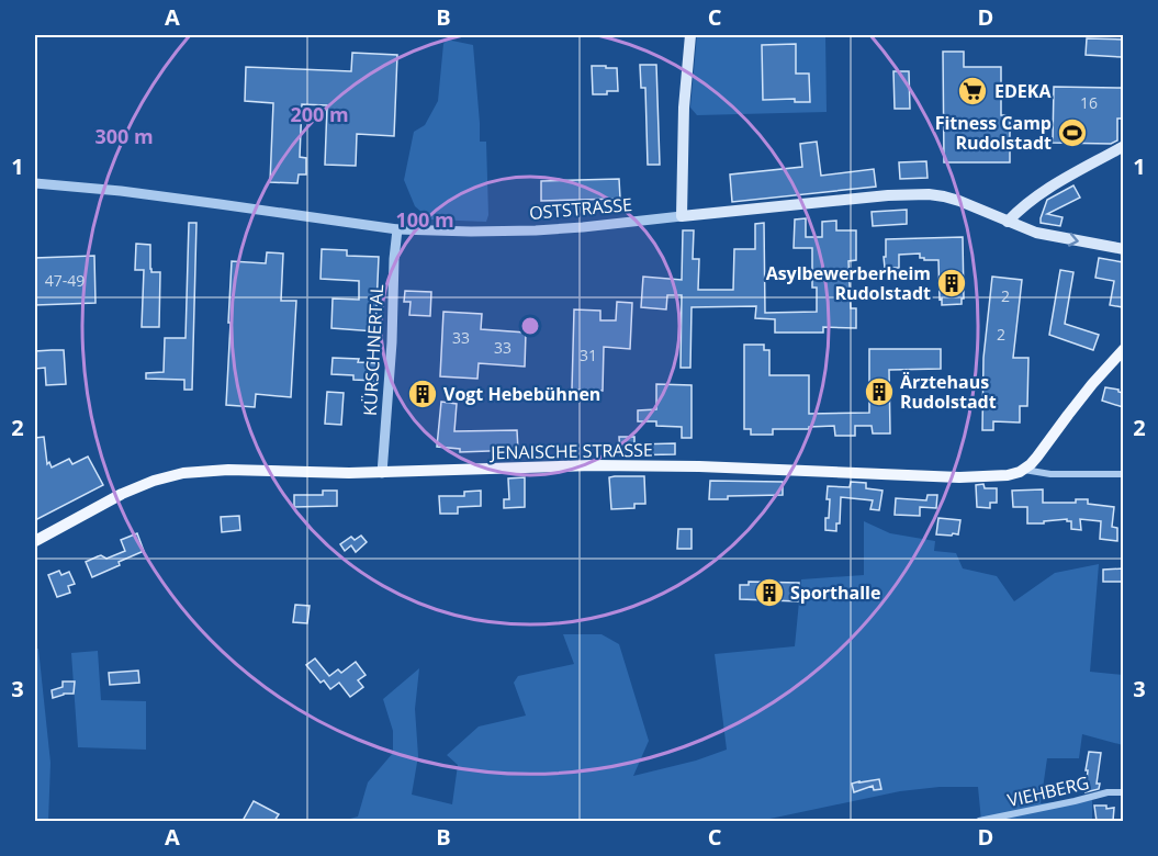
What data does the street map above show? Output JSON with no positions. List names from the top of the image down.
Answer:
{
  "streets": {
    "main road": ["OSTSTRASSE", "JENAISCHE STRASSE"],
    "street": ["KÜRSCHNERTAL", "VIEHBERG"]
  },
  "crossings": [
    ["OSTSTRASSE", "KÜRSCHNERTAL"],
    ["KÜRSCHNERTAL", "JENAISCHE STRASSE"]
  ],
  "places": {
    "supermarket": ["EDEKA"],
    "sports": ["Fitness Camp Rudolstadt"],
    "building": [
      "Asylbewerberheim Rudolstadt",
      "Ärztehaus Rudolstadt",
      "Vogt Hebebühnen",
      "Sporthalle"
    ]
  },
  "house_numbers": [
    "16",
    "47-49",
    "2",
    "2",
    "33",
    "33",
    "31"
  ],
  "grid": {
    "columns": [
      "A",
      "B",
      "C",
      "D"
    ],
    "rows": ["1", "2", "3"]
  },
  "rings": ["200 m", "300 m", "100 m"]
}
